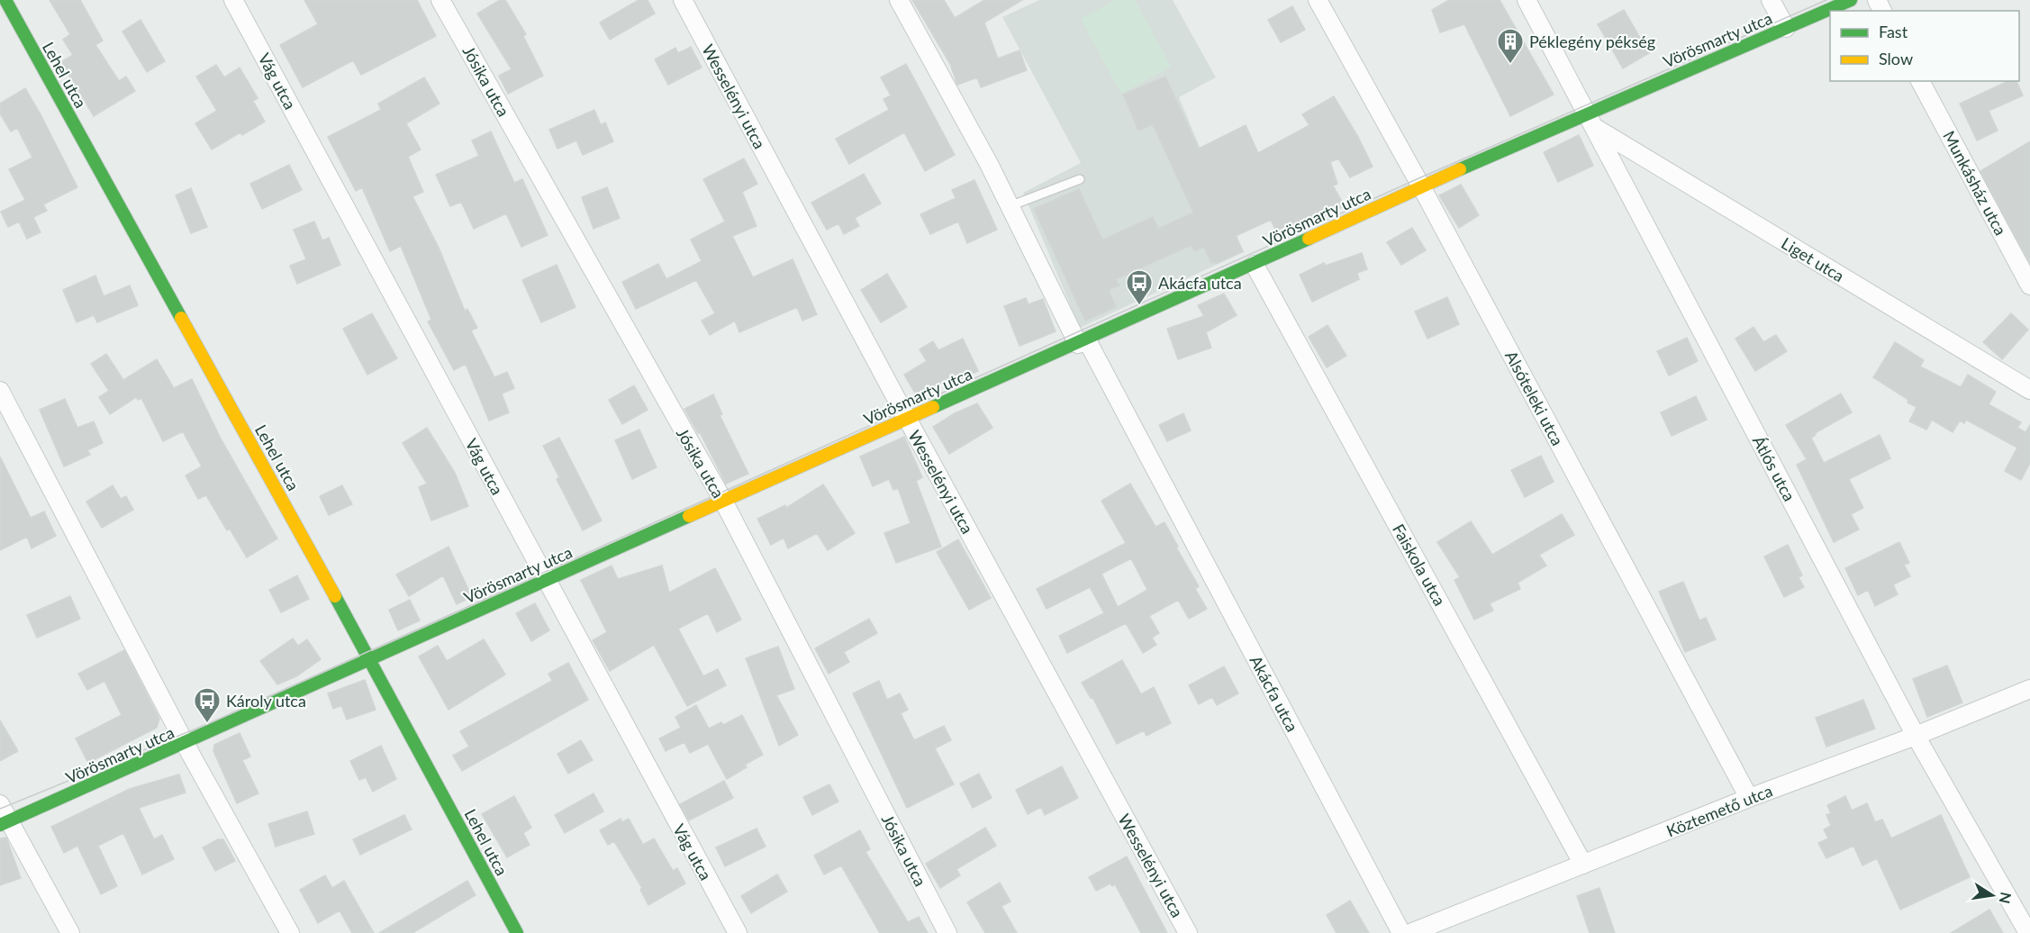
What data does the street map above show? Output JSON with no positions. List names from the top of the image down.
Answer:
{
  "streets": {
    "street": [
      "Vörösmarty utca",
      "Lehel utca",
      "Vág utca",
      "Jósika utca",
      "Wesselényi utca",
      "Munkásház utca",
      "Liget utca",
      "Alsóteleki utca",
      "Átlós utca",
      "Faiskola utca",
      "Akácfa utca",
      "Köztemető utca"
    ]
  },
  "crossings": [
    ["Vörösmarty utca", "Lehel utca"],
    ["Vörösmarty utca", "Vág utca"],
    ["Vörösmarty utca", "Jósika utca"],
    ["Vörösmarty utca", "Wesselényi utca"],
    ["Vörösmarty utca", "Liget utca"],
    ["Vörösmarty utca", "Alsóteleki utca"],
    ["Vörösmarty utca", "Átlós utca"],
    ["Vörösmarty utca", "Faiskola utca"],
    ["Vörösmarty utca", "Akácfa utca"],
    ["Liget utca", "Átlós utca"],
    ["Alsóteleki utca", "Köztemető utca"],
    ["Átlós utca", "Köztemető utca"],
    ["Faiskola utca", "Köztemető utca"]
  ],
  "places": {
    "building": ["Péklegény pékség"],
    "bus stop": ["Akácfa utca", "Károly utca"]
  },
  "legend": ["Fast", "Slow"],
  "north": "right"
}
